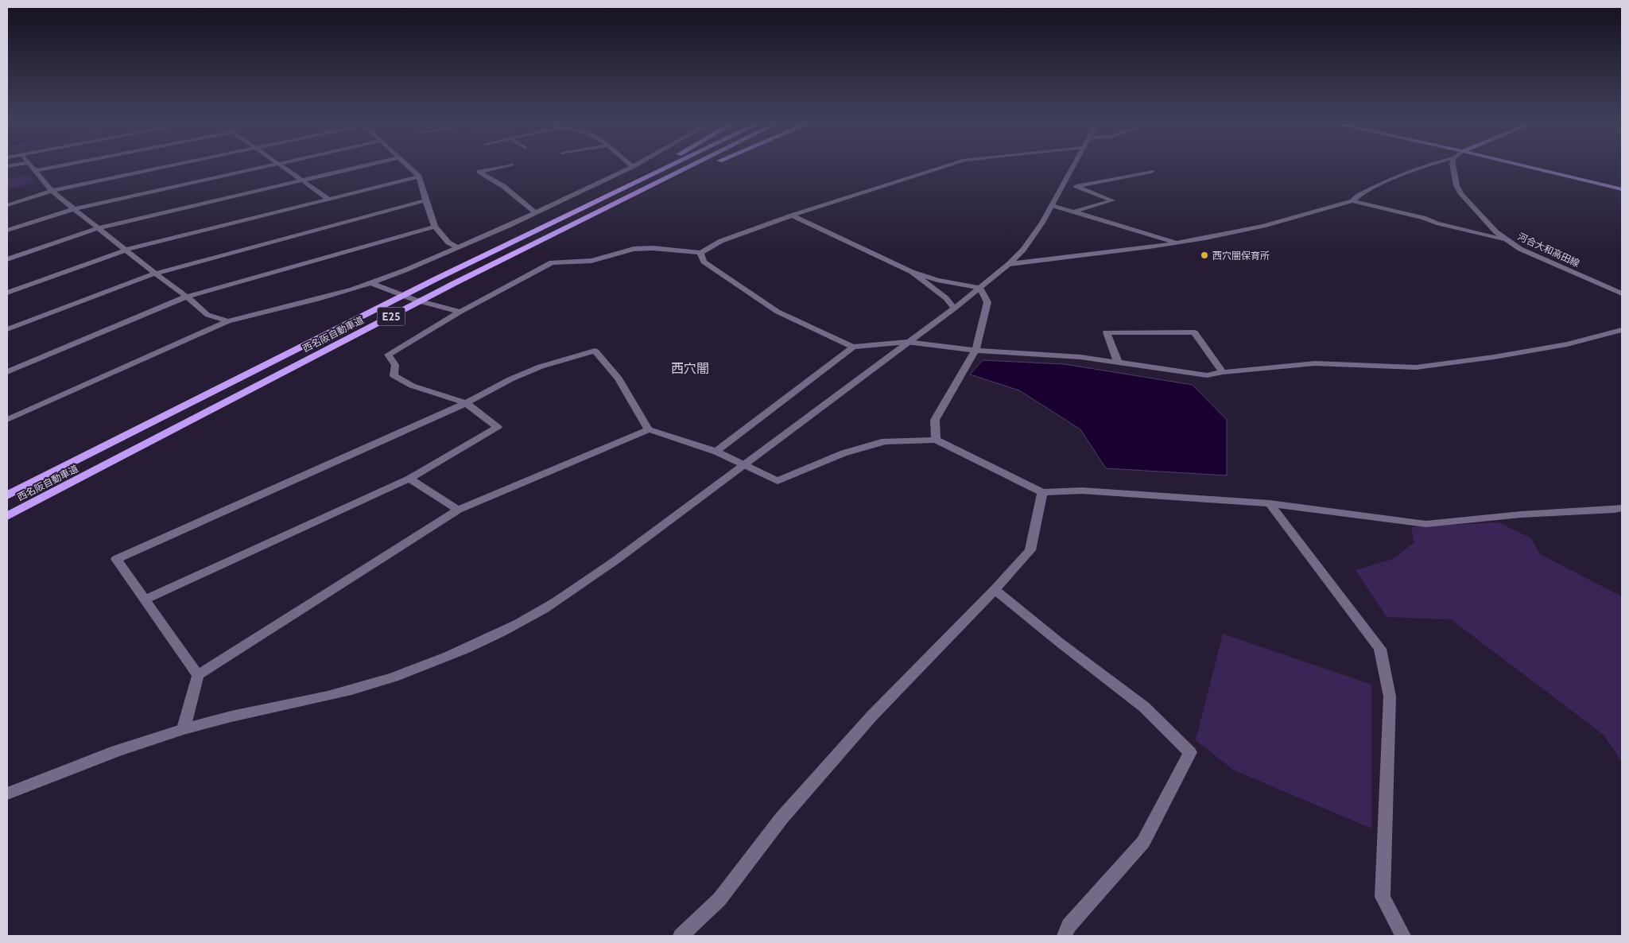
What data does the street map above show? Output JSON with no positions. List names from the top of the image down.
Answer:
{
  "streets": {
    "highway": ["E25", "西名阪自動車道"],
    "street": ["河合大和高田線"]
  },
  "districts": ["西穴闇"],
  "places": ["西穴闇保育所"]
}
